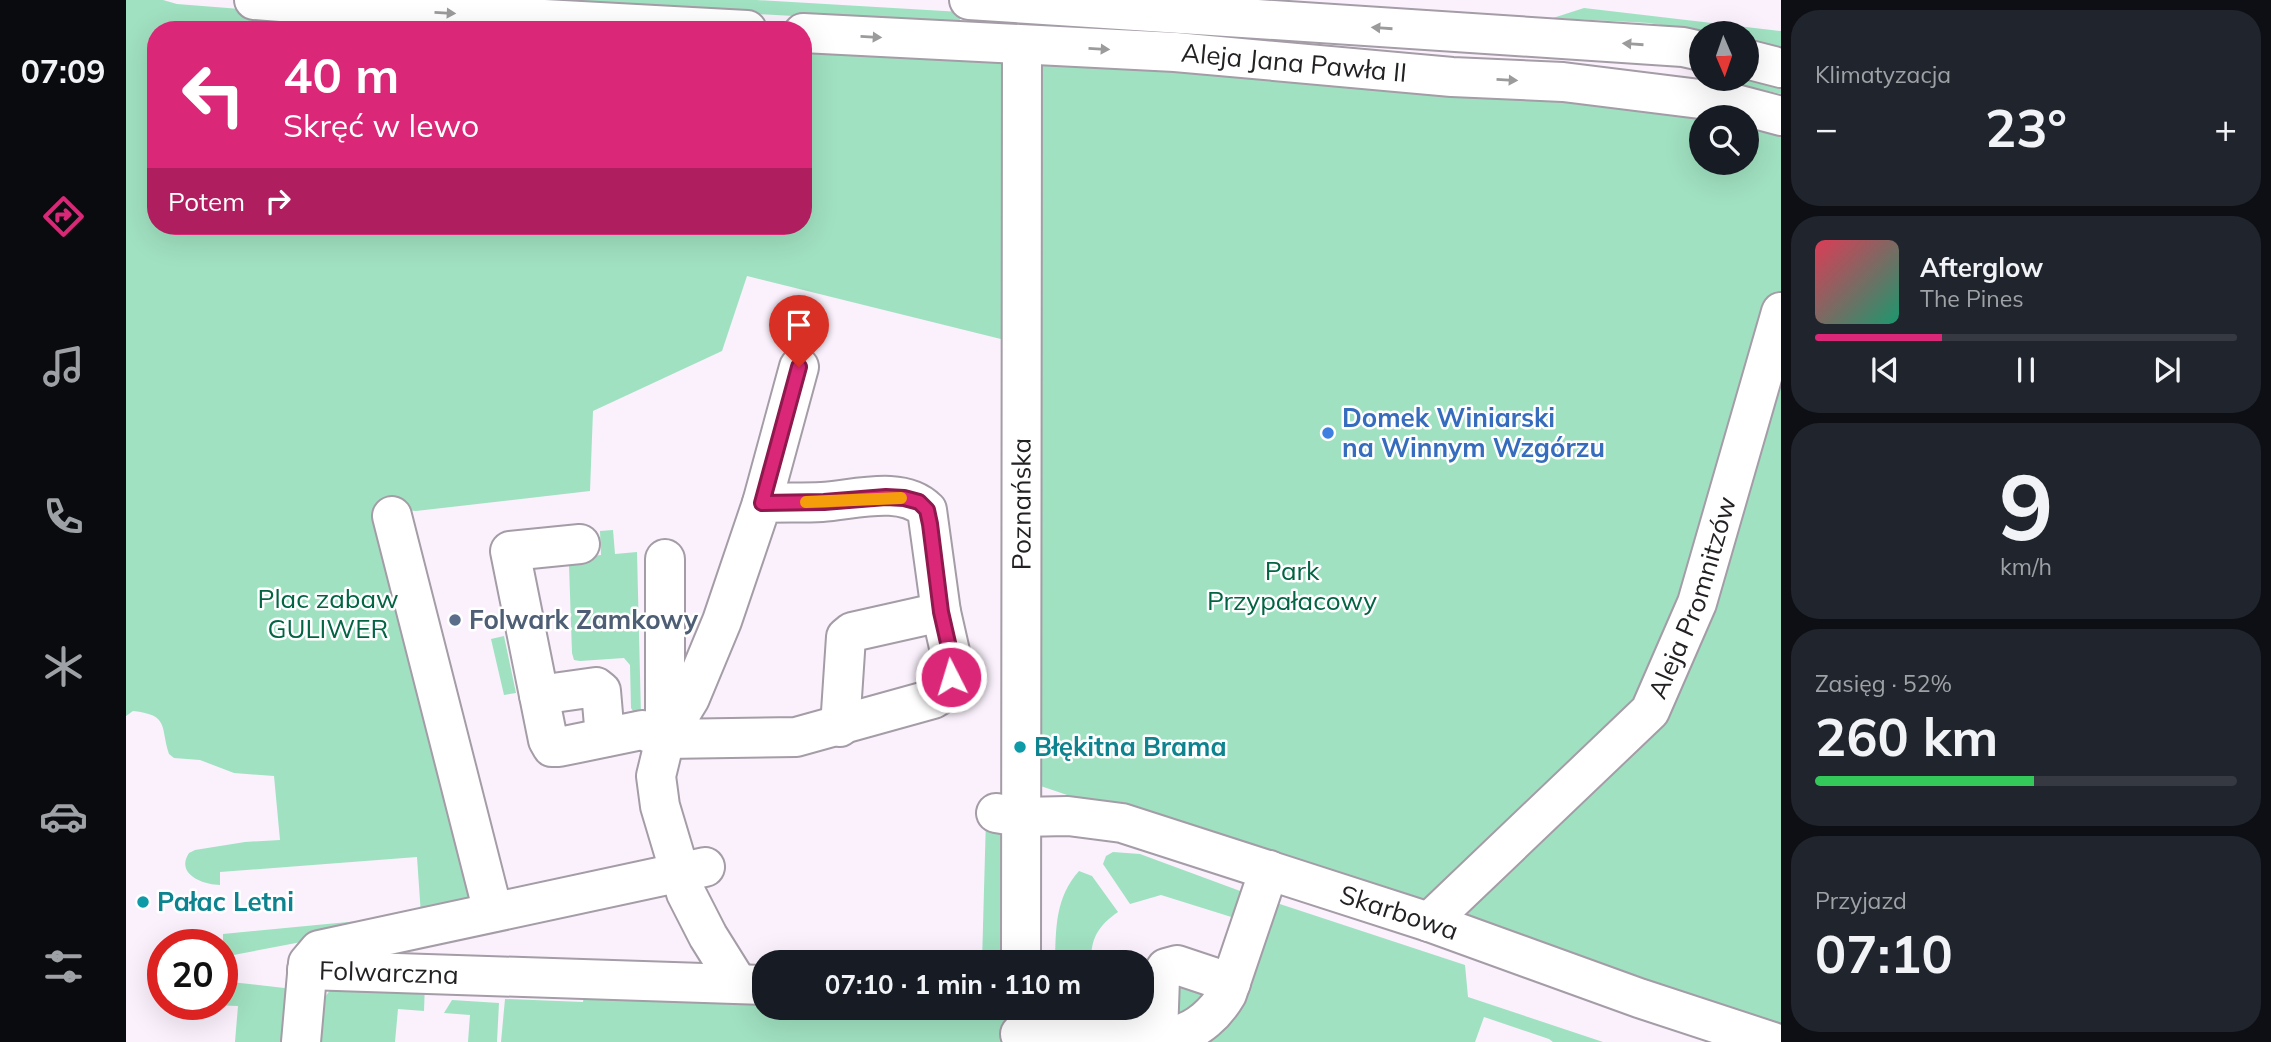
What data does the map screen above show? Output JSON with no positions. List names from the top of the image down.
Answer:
{
  "streets": {
    "street": [
      "Aleja Jana Pawła II",
      "Poznańska",
      "Aleja Promnitzów",
      "Skarbowa",
      "Folwarczna"
    ]
  },
  "crossings": [
    ["Aleja Jana Pawła II", "Poznańska"],
    ["Poznańska", "Skarbowa"],
    ["Aleja Promnitzów", "Skarbowa"]
  ],
  "parks": ["Park Przypałacowy", "Plac zabaw GULIWER"],
  "places": [
    "Domek Winiarski na Winnym Wzgórzu",
    "Folwark Zamkowy",
    "Błękitna Brama",
    "Pałac Letni"
  ],
  "north": "bottom",
  "page": {
    "tabs": "07:09",
    "tile": [
      "Klimatyzacja",
      ["9", "km/h"],
      ["Zasięg · 52%", "260 km"],
      ["Przyjazd", "07:10"]
    ],
    "turn": ["40 m", "Skręć w lewo"],
    "heat": ["−", "23°", "+"],
    "then": "Potem",
    "song": ["Afterglow", "The Pines"],
    "limit": "20",
    "trip": "07:10 · 1 min · 110 m"
  }
}
